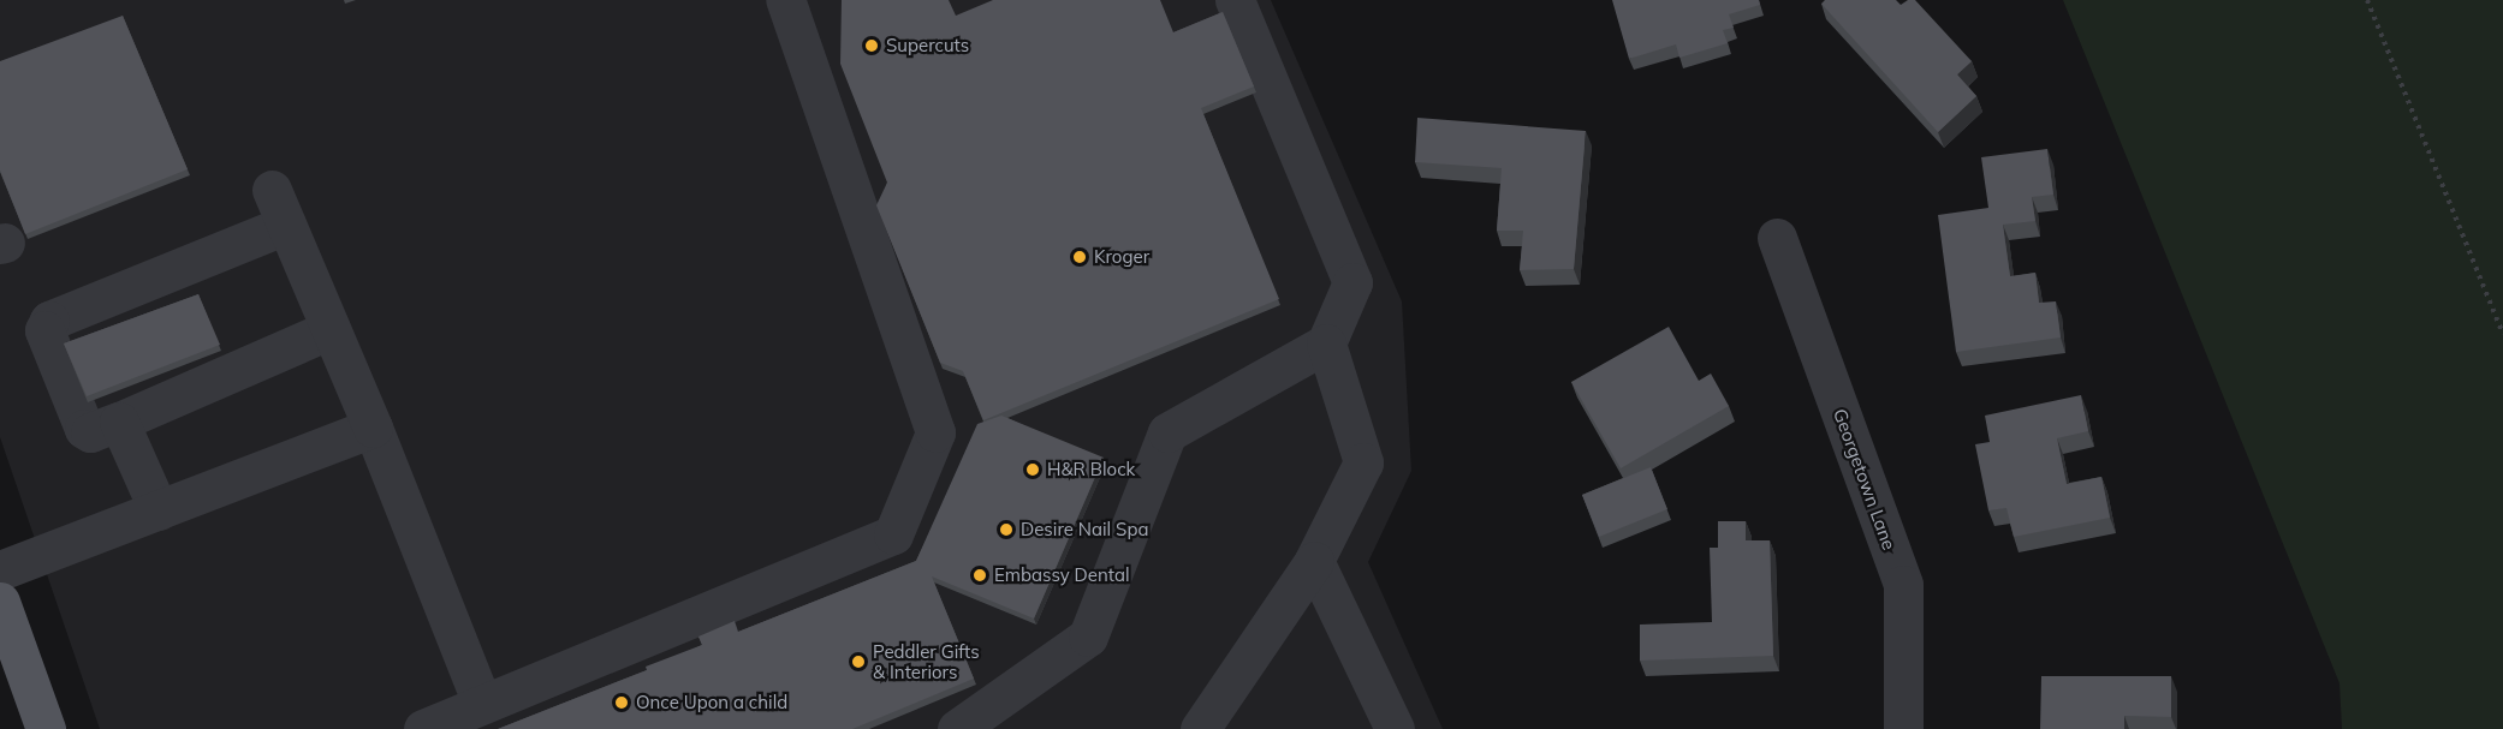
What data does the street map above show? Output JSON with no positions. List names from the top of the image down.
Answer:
{
  "streets": {
    "street": ["Georgetown Lane"]
  },
  "places": [
    "Supercuts",
    "Kroger",
    "H&R Block",
    "Desire Nail Spa",
    "Embassy Dental",
    "Peddler Gifts & Interiors",
    "Once Upon a child"
  ]
}
